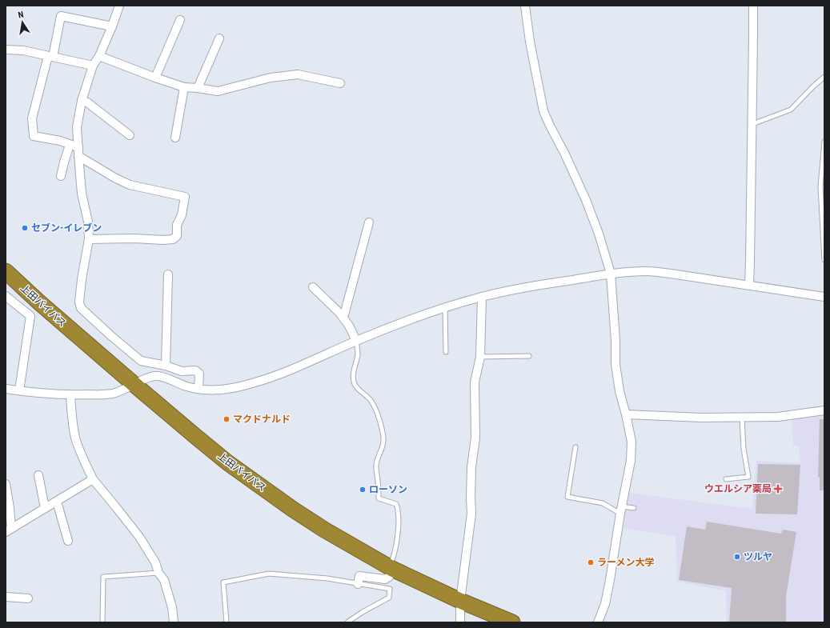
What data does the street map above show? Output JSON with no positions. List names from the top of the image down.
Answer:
{
  "streets": {
    "highway": ["上田バイパス"]
  },
  "places": {
    "other": [
      "セブン-イレブン",
      "マクドナルド",
      "ローソン",
      "ツルヤ",
      "ラーメン大学"
    ],
    "health": ["ウエルシア薬局"]
  },
  "north": "top"
}
